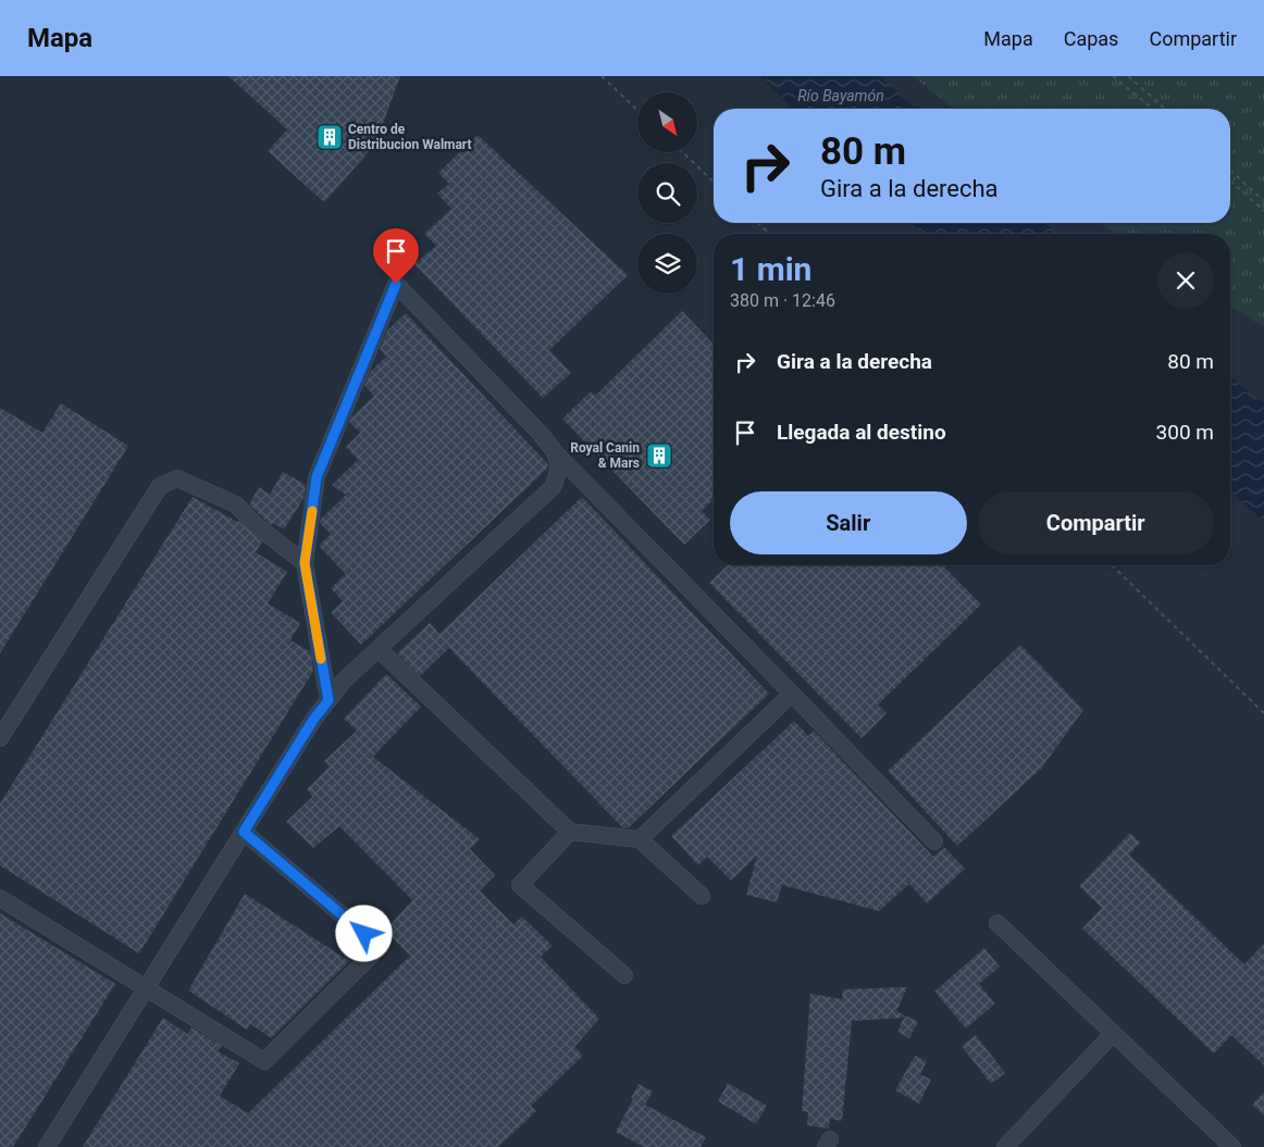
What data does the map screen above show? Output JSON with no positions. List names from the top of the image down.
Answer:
{
  "water": ["Río Bayamón"],
  "places": {
    "building": ["Centro de Distribucion Walmart", "Royal Canin & Mars"]
  },
  "north": "bottom right",
  "page": {
    "header": "Mapa",
    "nav": ["Mapa", "Capas", "Compartir"],
    "turn": ["80 m", "Gira a la derecha"],
    "heading": ["1 min", "380 m · 12:46"],
    "list": [
      {
        "name": "Gira a la derecha",
        "value": "80 m"
      },
      {
        "name": "Llegada al destino",
        "value": "300 m"
      }
    ],
    "buttons": ["Salir", "Compartir"]
  }
}
